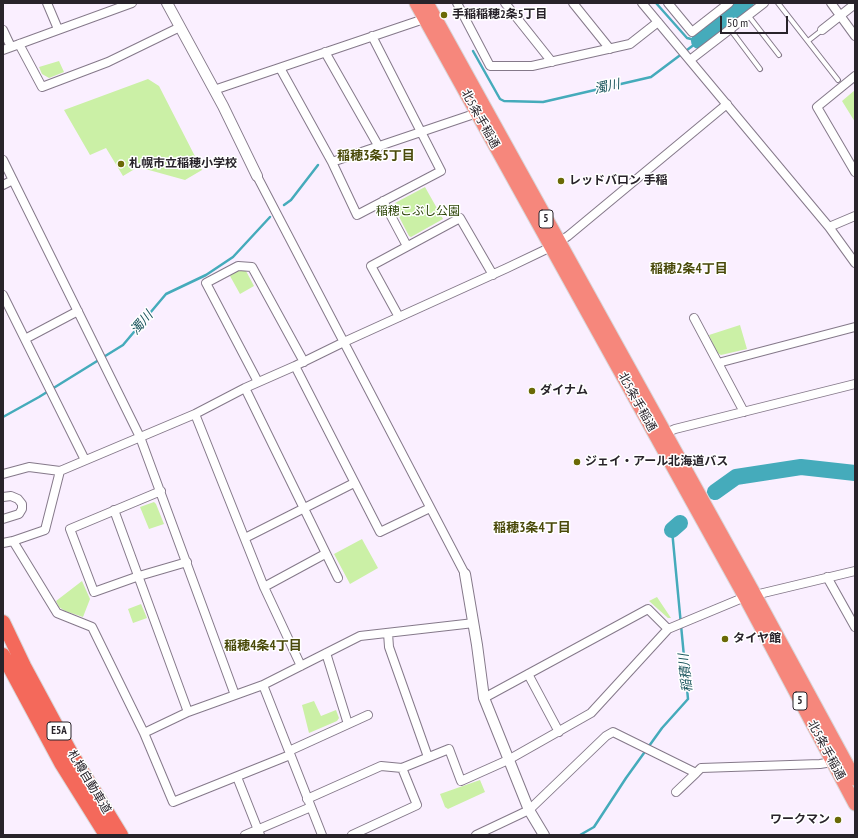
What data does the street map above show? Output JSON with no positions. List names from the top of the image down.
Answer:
{
  "streets": {
    "highway": [
      "北5条手稲通",
      "5",
      "E5A",
      "札樽自動車道"
    ]
  },
  "districts": [
    "稲穂3条5丁目",
    "稲穂2条4丁目",
    "稲穂3条4丁目",
    "稲穂4条4丁目"
  ],
  "water": ["濁川", "稲積川"],
  "parks": ["稲穂こぶし公園"],
  "places": [
    "手稲稲穂2条5丁目",
    "札幌市立稲穂小学校",
    "レッドバロン 手稲",
    "ダイナム",
    "ジェイ・アール北海道バス",
    "タイヤ館",
    "ワークマン"
  ],
  "scale_bar": "50 m"
}
